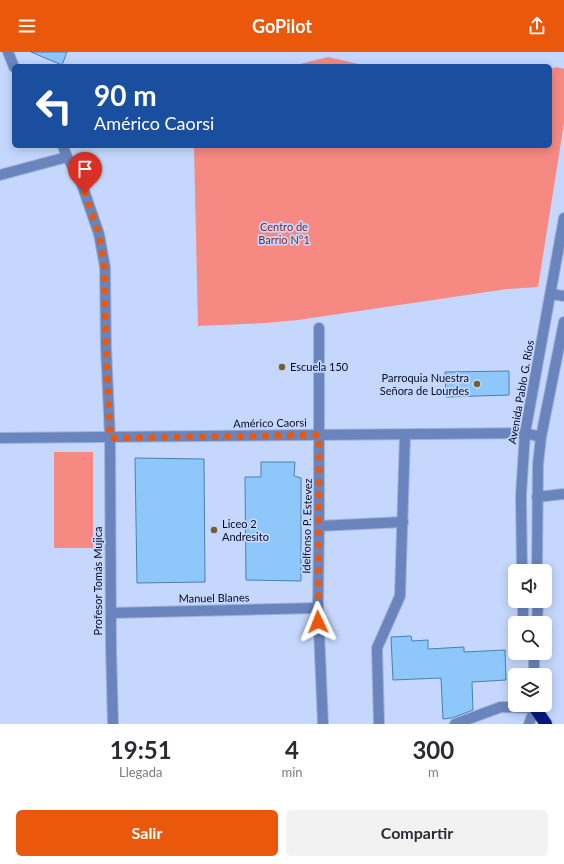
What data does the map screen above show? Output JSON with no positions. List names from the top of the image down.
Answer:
{
  "streets": {
    "street": [
      "Avenida Pablo G. Ríos",
      "Américo Caorsi",
      "Idelfonso P. Estevez",
      "Profesor Tomás Mujica",
      "Manuel Blanes"
    ]
  },
  "crossings": [
    ["Avenida Pablo G. Ríos", "Américo Caorsi"],
    ["Américo Caorsi", "Idelfonso P. Estevez"],
    ["Américo Caorsi", "Profesor Tomás Mujica"],
    ["Idelfonso P. Estevez", "Manuel Blanes"],
    ["Profesor Tomás Mujica", "Manuel Blanes"]
  ],
  "parks": ["Centro de Barrio N°1"],
  "places": ["Escuela 150", "Parroquia Nuestra Señora de Lourdes", "Liceo 2 Andresito"],
  "page": {
    "header": "GoPilot",
    "turn": ["90 m", "Américo Caorsi"],
    "eta": [
      "19:51",
      "Llegada",
      "4",
      "min",
      "300",
      "m"
    ],
    "buttons": ["Salir", "Compartir"]
  }
}
